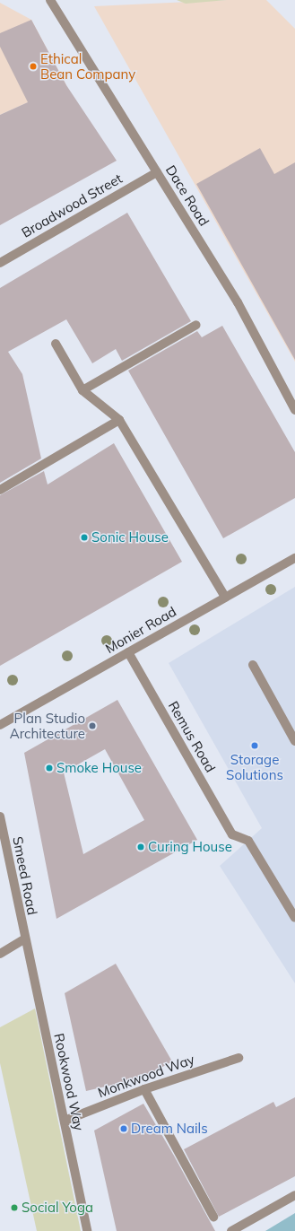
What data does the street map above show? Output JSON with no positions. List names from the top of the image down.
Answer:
{
  "streets": {
    "street": [
      "Dace Road",
      "Broadwood Street",
      "Monier Road",
      "Remus Road",
      "Smeed Road",
      "Monkwood Way",
      "Rookwood Way"
    ]
  },
  "crossings": [
    ["Dace Road", "Broadwood Street"],
    ["Monier Road", "Remus Road"],
    ["Smeed Road", "Rookwood Way"],
    ["Monkwood Way", "Rookwood Way"]
  ],
  "places": [
    "Ethical Bean Company",
    "Sonic House",
    "Plan Studio Architecture",
    "Storage Solutions",
    "Smoke House",
    "Curing House",
    "Dream Nails",
    "Social Yoga"
  ]
}
